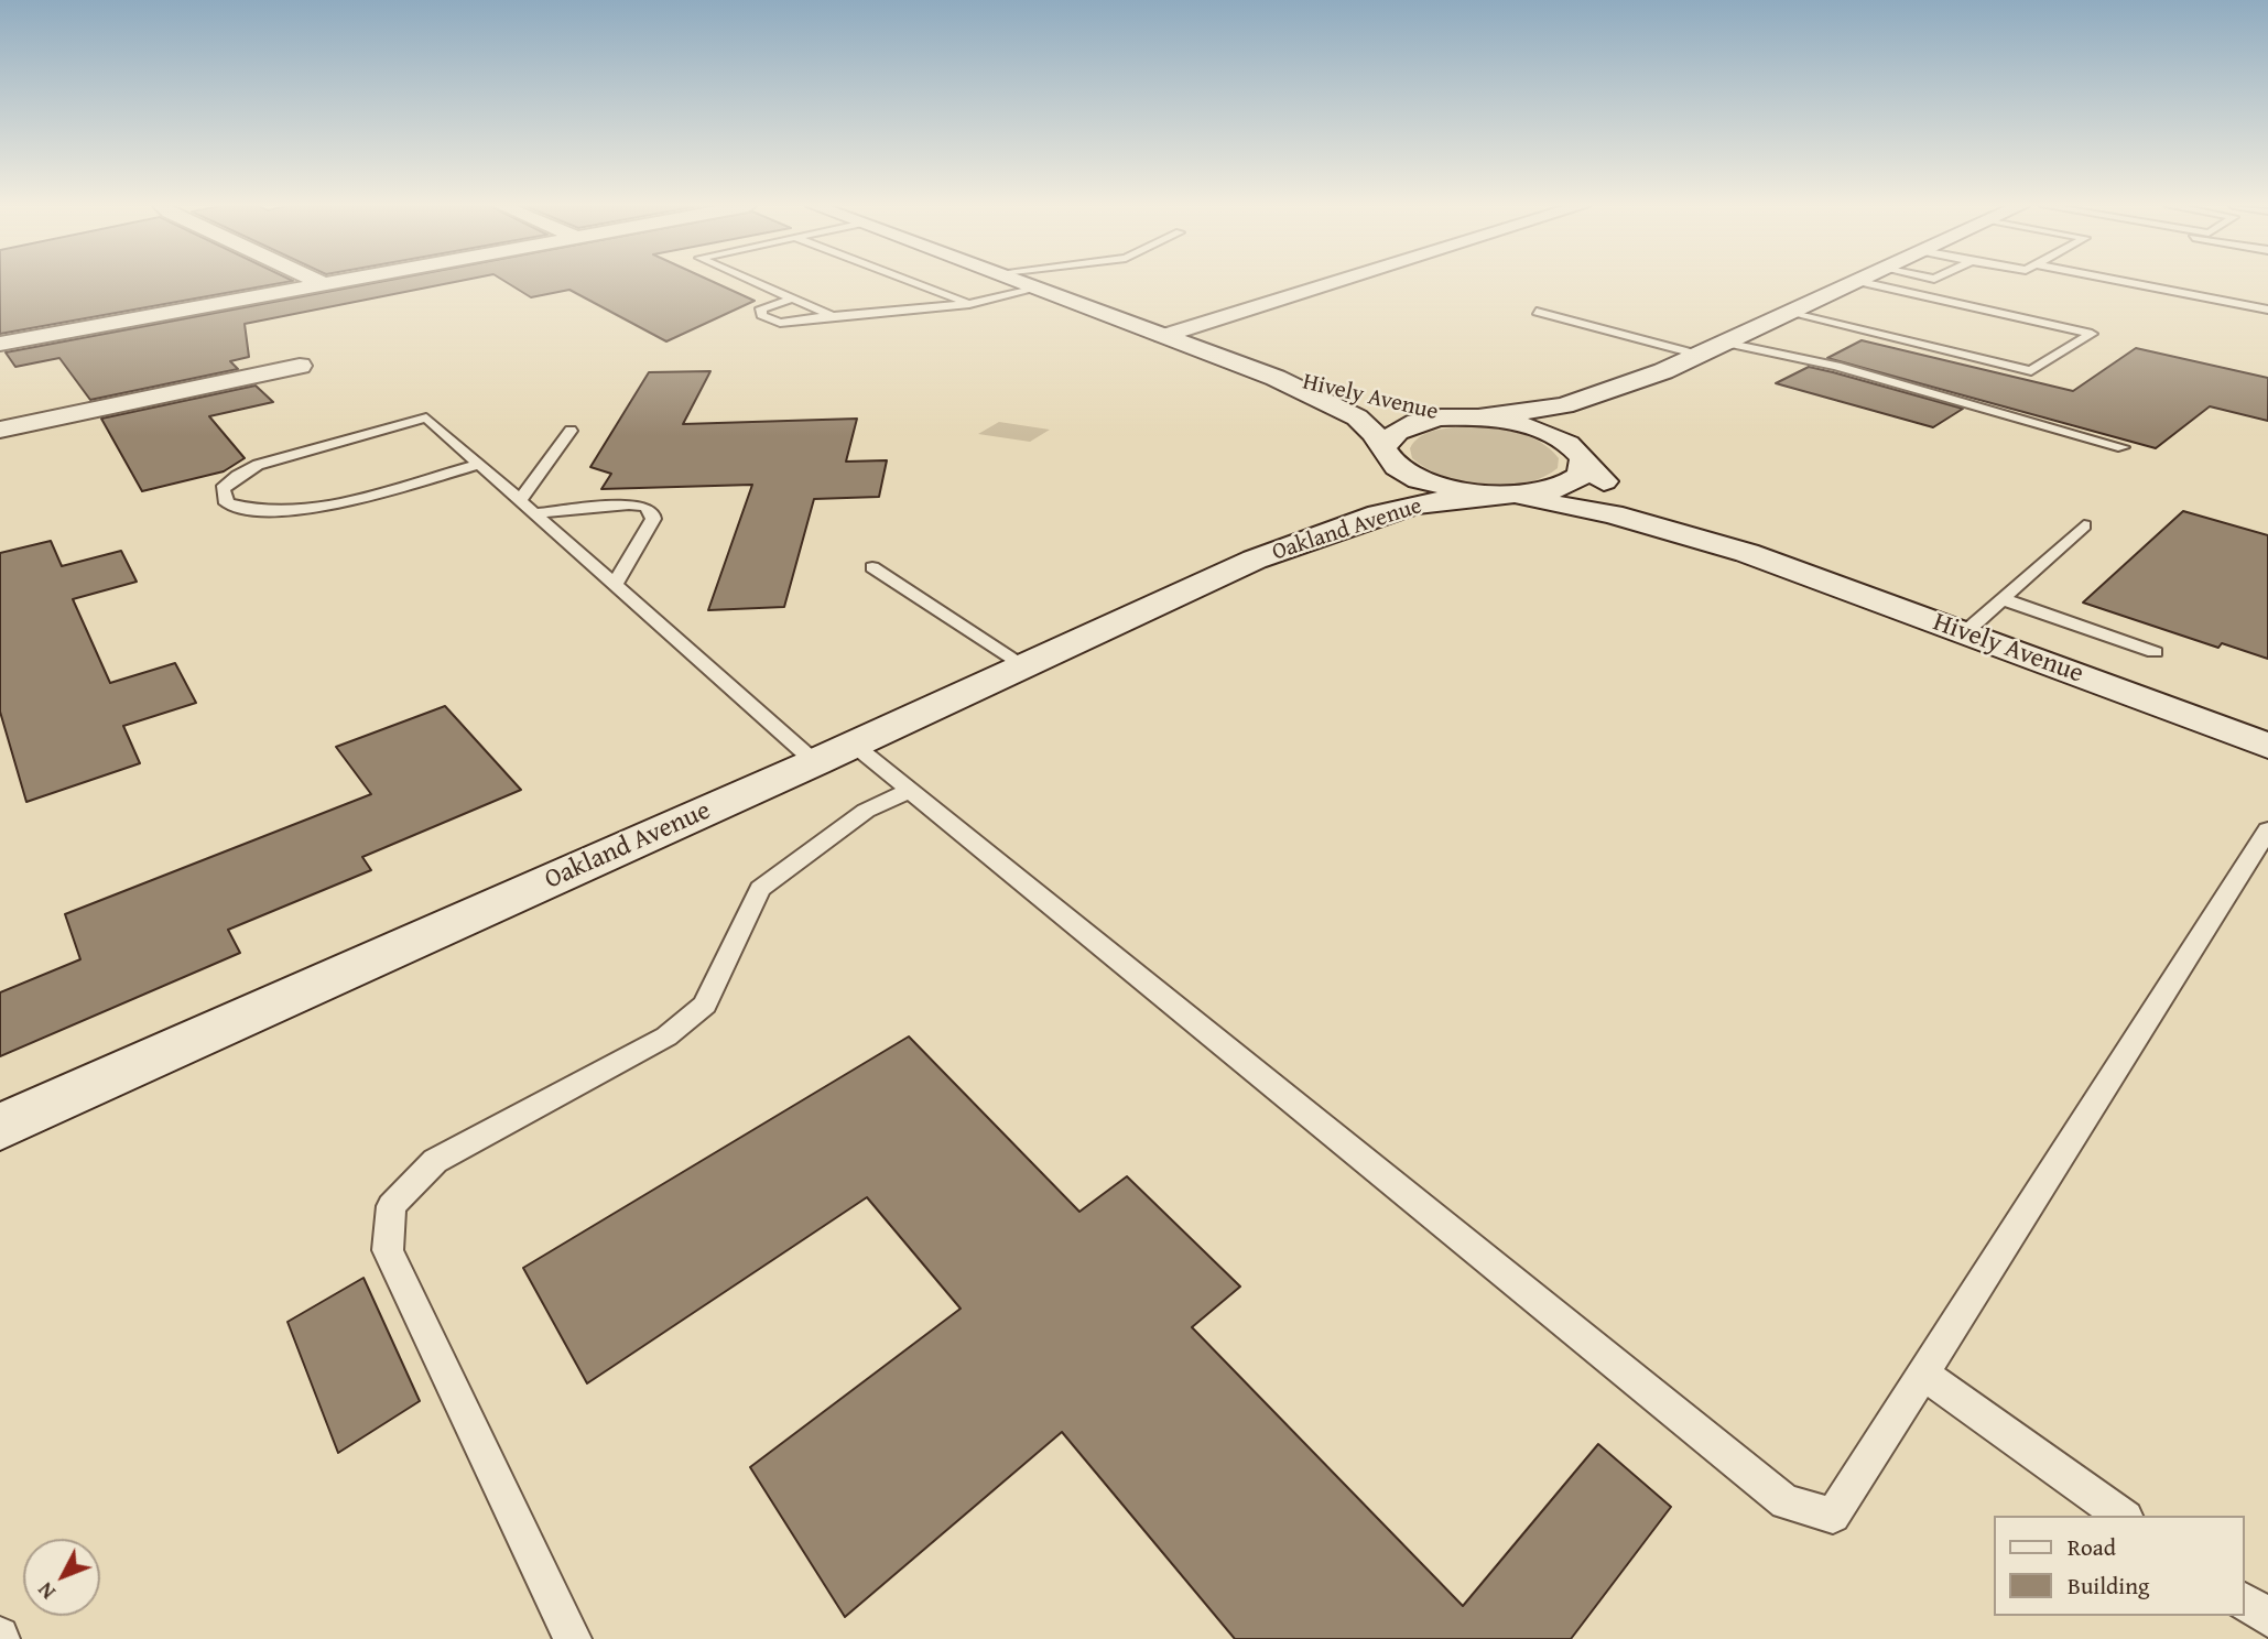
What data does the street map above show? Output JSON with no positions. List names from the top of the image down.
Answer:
{
  "streets": {
    "street": ["Hively Avenue", "Oakland Avenue"]
  },
  "crossings": [
    ["Hively Avenue", "Oakland Avenue"]
  ],
  "legend": ["Road", "Building"],
  "north": "bottom left"
}
